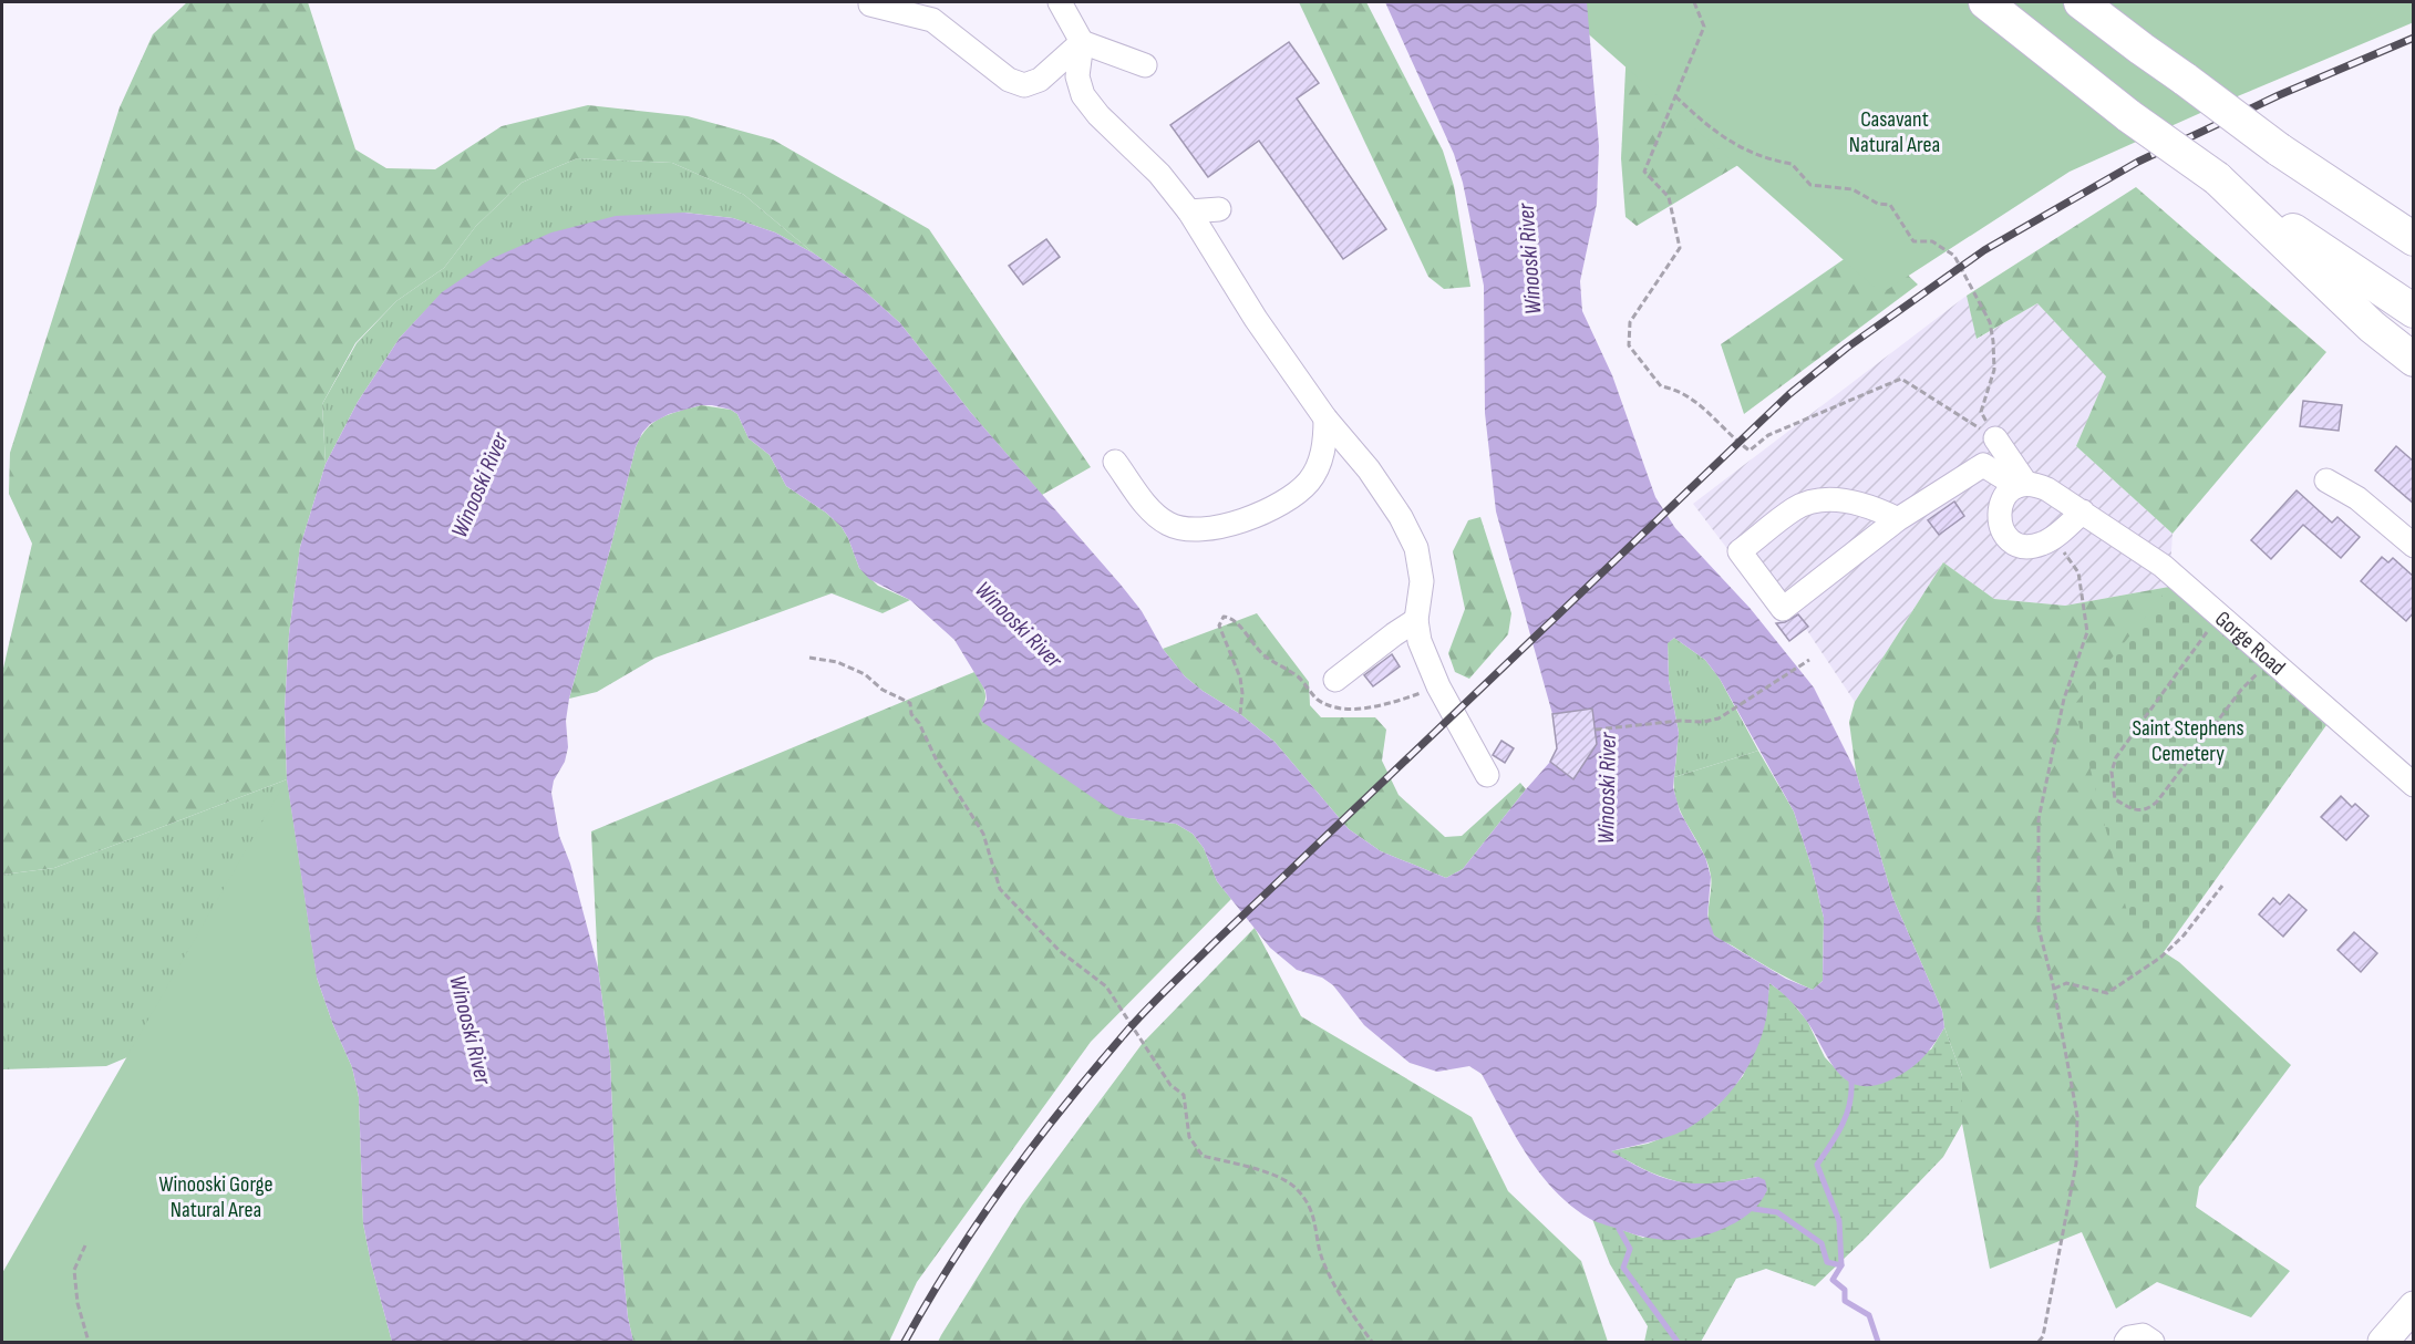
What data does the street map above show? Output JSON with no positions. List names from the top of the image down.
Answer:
{
  "streets": {
    "street": ["Gorge Road"]
  },
  "water": ["Winooski River"],
  "parks": ["Casavant Natural Area", "Saint Stephens Cemetery", "Winooski Gorge Natural Area"]
}
